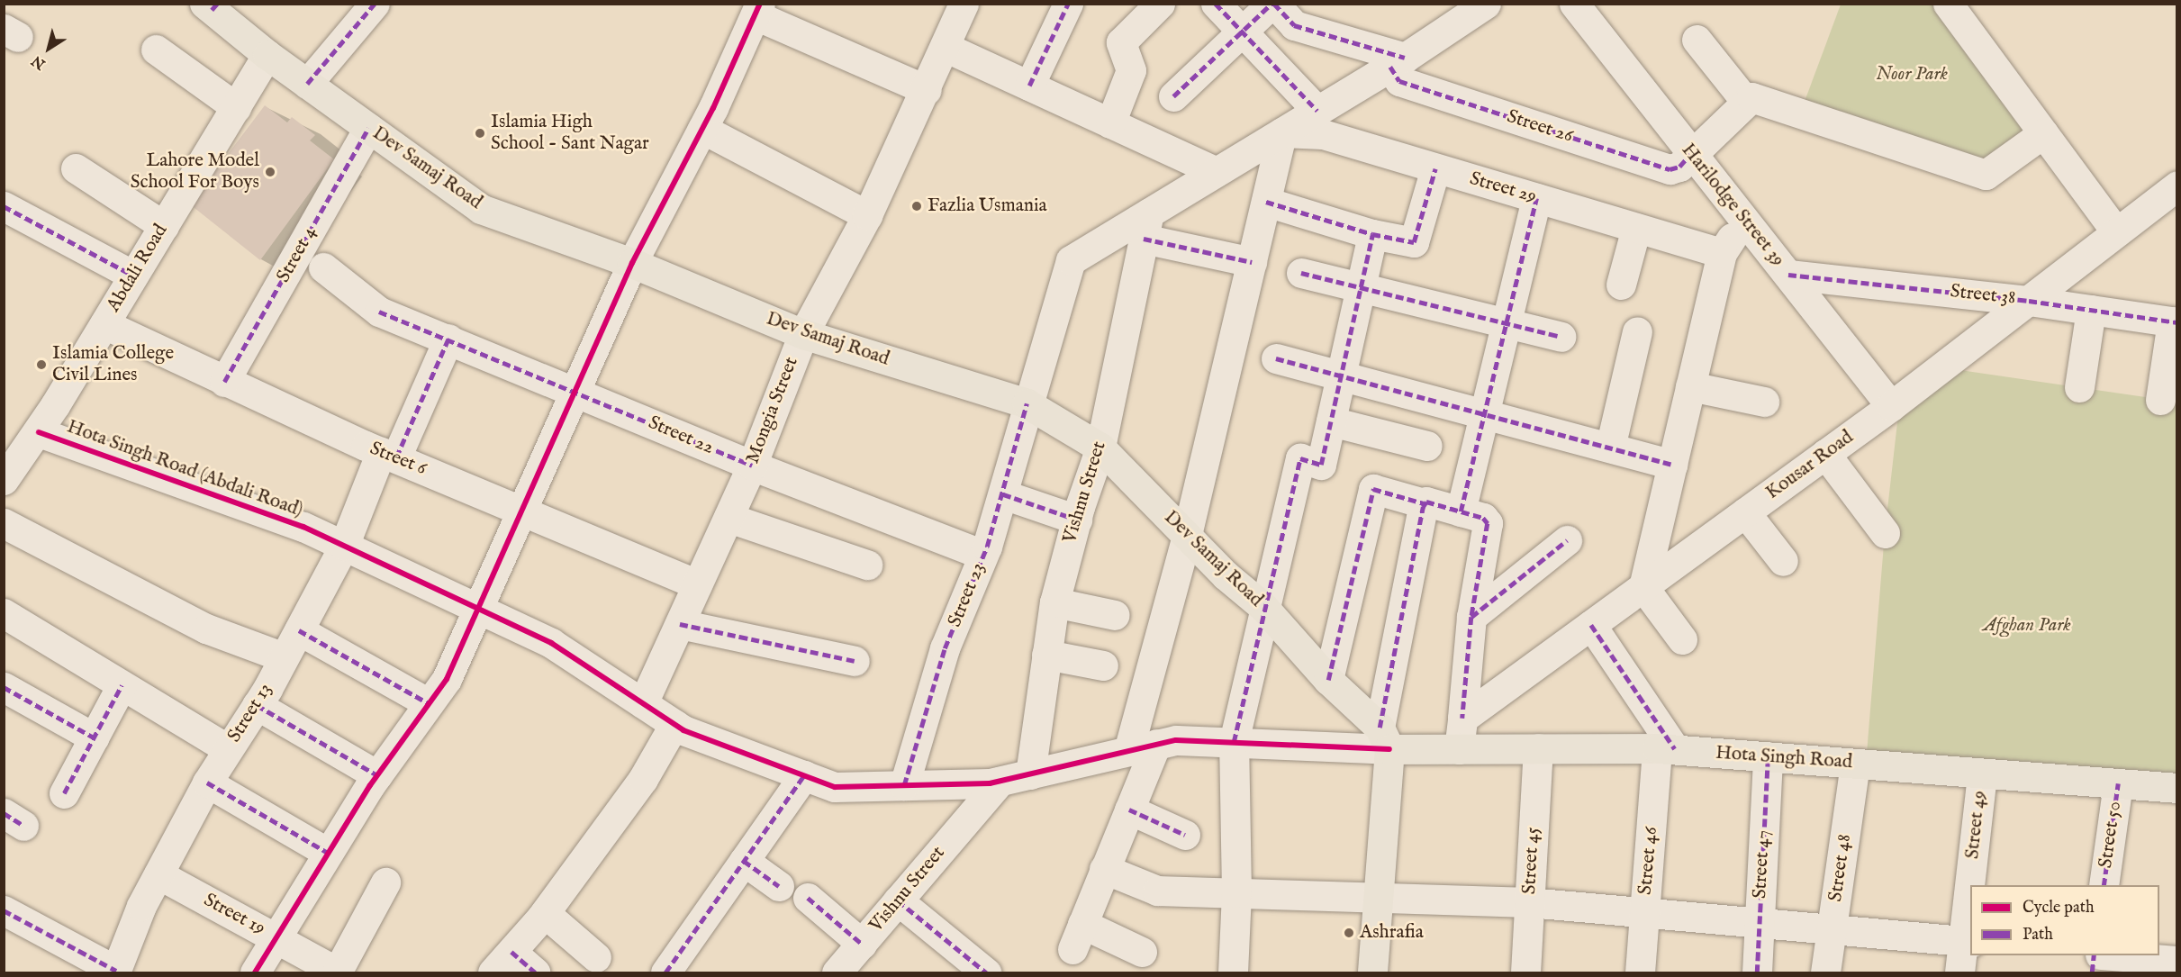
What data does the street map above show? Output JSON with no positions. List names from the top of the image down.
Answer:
{
  "streets": {
    "main road": ["Dev Samaj Road", "Hota Singh Road"],
    "street": [
      "Street 26",
      "Street 29",
      "Harilodge Street 39",
      "Street 4",
      "Abdali Road",
      "Street 38",
      "Mongia Street",
      "Street 22",
      "Street 6",
      "Kousar Road",
      "Hota Singh Road (Abdali Road)",
      "Vishnu Street",
      "Street 23",
      "Street 13",
      "Street 49",
      "Street 50",
      "Street 45",
      "Street 46",
      "Street 47",
      "Street 48",
      "Street 19"
    ]
  },
  "crossings": [
    ["Street 26", "Harilodge Street 39"],
    ["Street 26", "Street 23"],
    ["Dev Samaj Road", "Street 4"],
    ["Dev Samaj Road", "Abdali Road"],
    ["Dev Samaj Road", "Mongia Street"],
    ["Dev Samaj Road", "Hota Singh Road (Abdali Road)"],
    ["Dev Samaj Road", "Vishnu Street"],
    ["Dev Samaj Road", "Street 23"],
    ["Dev Samaj Road", "Hota Singh Road"],
    ["Street 29", "Street 23"],
    ["Harilodge Street 39", "Street 38"],
    ["Harilodge Street 39", "Kousar Road"],
    ["Street 4", "Street 6"],
    ["Abdali Road", "Street 6"],
    ["Abdali Road", "Hota Singh Road (Abdali Road)"],
    ["Street 38", "Kousar Road"],
    ["Mongia Street", "Street 22"],
    ["Mongia Street", "Street 6"],
    ["Mongia Street", "Hota Singh Road (Abdali Road)"],
    ["Street 22", "Street 23"],
    ["Street 22", "Street 13"],
    ["Street 6", "Street 13"],
    ["Hota Singh Road (Abdali Road)", "Vishnu Street"],
    ["Hota Singh Road (Abdali Road)", "Street 23"],
    ["Hota Singh Road (Abdali Road)", "Street 13"],
    ["Hota Singh Road (Abdali Road)", "Hota Singh Road"],
    ["Vishnu Street", "Street 23"],
    ["Street 13", "Street 19"],
    ["Hota Singh Road", "Street 49"],
    ["Hota Singh Road", "Street 50"],
    ["Hota Singh Road", "Street 45"],
    ["Hota Singh Road", "Street 46"],
    ["Hota Singh Road", "Street 47"],
    ["Hota Singh Road", "Street 48"]
  ],
  "parks": ["Noor Park", "Afghan Park"],
  "places": [
    "Islamia High School - Sant Nagar",
    "Lahore Model School For Boys",
    "Fazlia Usmania",
    "Islamia College Civil Lines",
    "Ashrafia"
  ],
  "legend": ["Cycle path", "Path"],
  "north": "bottom left"
}
